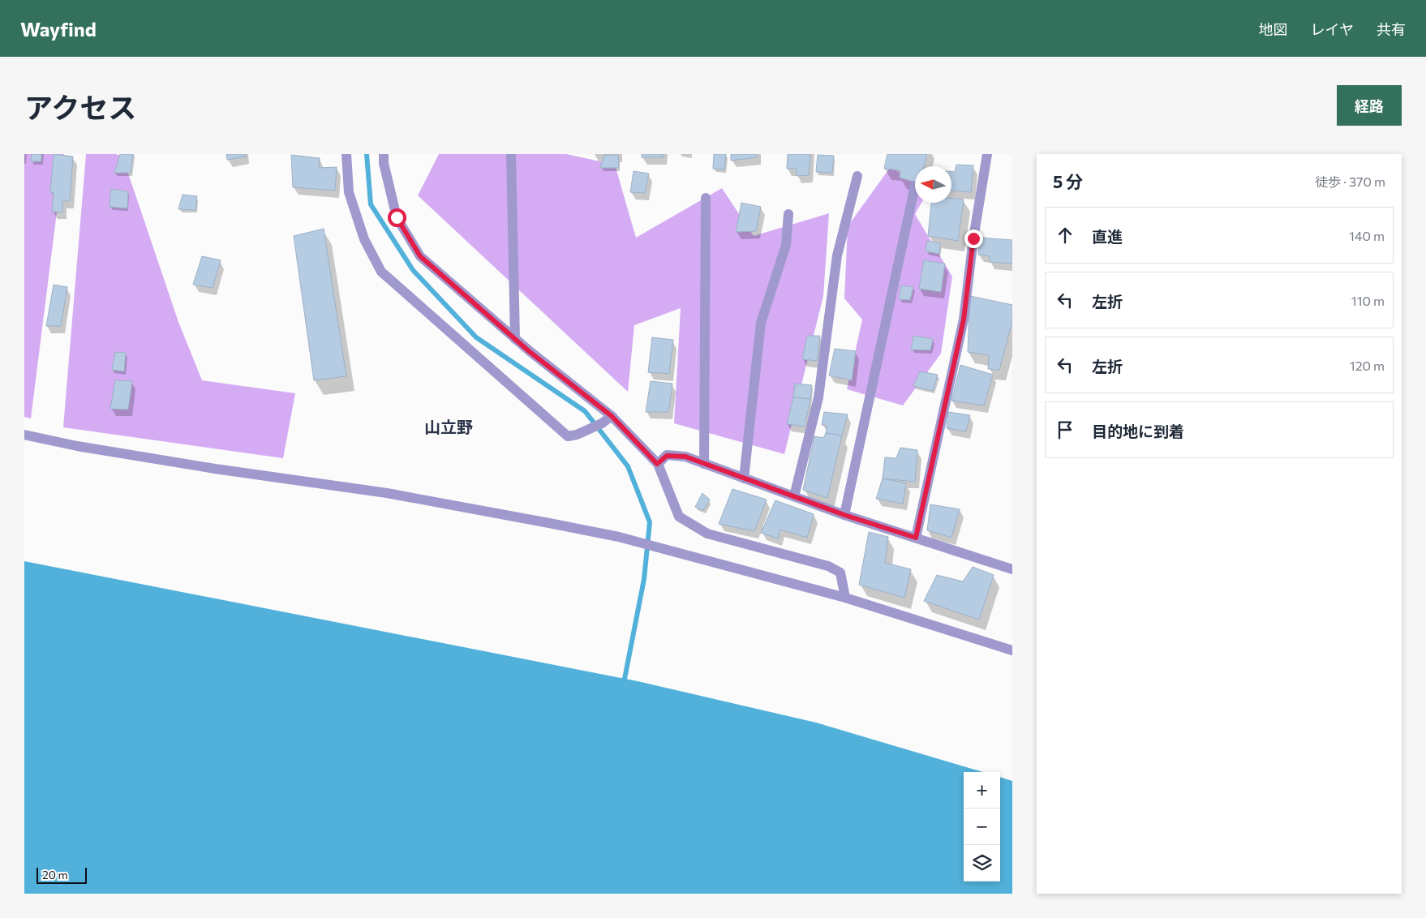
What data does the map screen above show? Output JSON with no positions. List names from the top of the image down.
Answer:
{
  "districts": ["山立野"],
  "scale_bar": "20 m",
  "north": "left",
  "page": {
    "header": "Wayfind",
    "nav": ["地図", "レイヤ", "共有"],
    "title": "アクセス",
    "buttons": "経路",
    "heading": ["5 分", "徒歩 · 370 m"],
    "list": [
      ["直進", "140 m"],
      ["左折", "110 m"],
      ["左折", "120 m"],
      "目的地に到着"
    ],
    "map_buttons": ["+", "−"],
    "scale": "20 m"
  }
}
